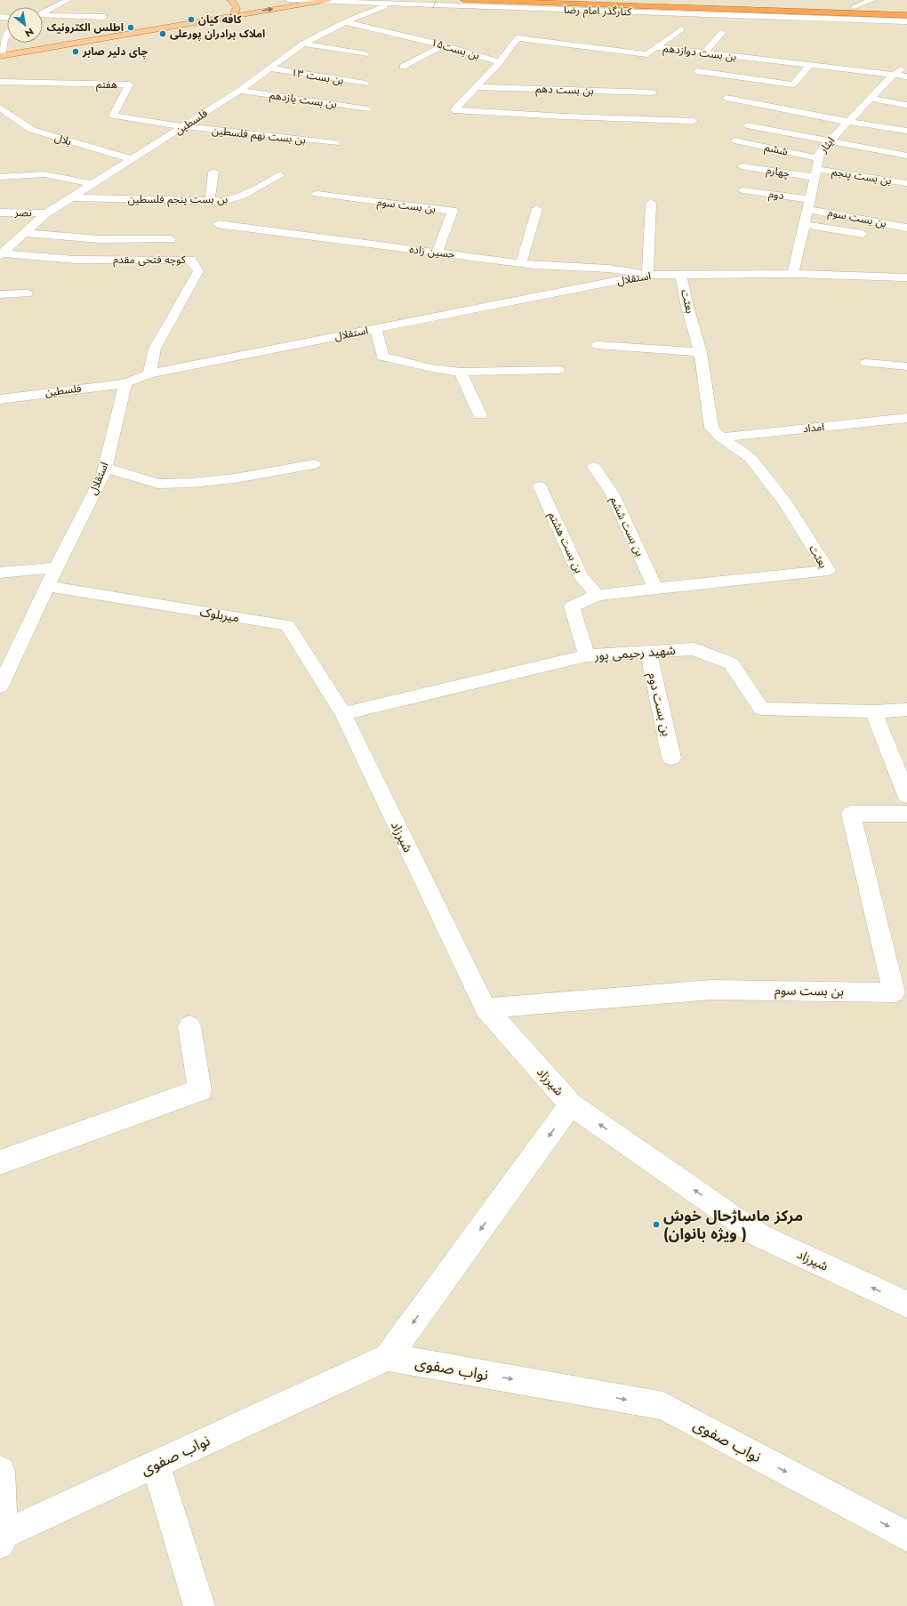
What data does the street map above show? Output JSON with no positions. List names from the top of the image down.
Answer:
{
  "streets": {
    "street": [
      "کنارگذر امام رضا",
      "بن بست۱۵",
      "بن بست دوازدهم",
      "بن بست ۱۳",
      "هفتم",
      "بن بست دهم",
      "بن بست یازدهم",
      "فلسطین",
      "بن بست نهم فلسطین",
      "بلال",
      "ایثار",
      "ششم",
      "چهارم",
      "بن بست پنجم",
      "دوم",
      "بن بست پنجم فلسطین",
      "بن بست سوم",
      "نصر",
      "حسین زاده",
      "کوچه فتحی مقدم",
      "استقلال",
      "بعثت",
      "امداد",
      "بن بست ششم",
      "بن بست هشتم",
      "میربلوک",
      "شهید رحیمی پور",
      "بن بست دوم",
      "شیرزاد",
      "نواب صفوی"
    ]
  },
  "crossings": [
    ["کنارگذر امام رضا", "فلسطین"],
    ["بن بست۱۵", "بن بست دوازدهم"],
    ["بن بست۱۵", "بن بست دهم"],
    ["بن بست۱۵", "فلسطین"],
    ["بن بست دوازدهم", "ایثار"],
    ["بن بست ۱۳", "فلسطین"],
    ["هفتم", "فلسطین"],
    ["هفتم", "بن بست نهم فلسطین"],
    ["بن بست یازدهم", "فلسطین"],
    ["فلسطین", "بن بست نهم فلسطین"],
    ["فلسطین", "بلال"],
    ["فلسطین", "بن بست پنجم فلسطین"],
    ["فلسطین", "نصر"],
    ["فلسطین", "کوچه فتحی مقدم"],
    ["فلسطین", "استقلال"],
    ["ایثار", "ششم"],
    ["ایثار", "چهارم"],
    ["ایثار", "بن بست پنجم"],
    ["ایثار", "دوم"],
    ["ایثار", "بن بست سوم"],
    ["ایثار", "استقلال"],
    ["چهارم", "بن بست پنجم"],
    ["دوم", "بن بست سوم"],
    ["بن بست سوم", "حسین زاده"],
    ["بن بست سوم", "شیرزاد"],
    ["حسین زاده", "استقلال"],
    ["کوچه فتحی مقدم", "استقلال"],
    ["استقلال", "بعثت"],
    ["استقلال", "میربلوک"],
    ["بعثت", "امداد"],
    ["بعثت", "بن بست ششم"],
    ["بعثت", "بن بست هشتم"],
    ["بعثت", "شهید رحیمی پور"],
    ["میربلوک", "شهید رحیمی پور"],
    ["میربلوک", "شیرزاد"],
    ["شهید رحیمی پور", "بن بست دوم"],
    ["شهید رحیمی پور", "شیرزاد"]
  ],
  "one_way": ["شیرزاد", "نواب صفوی"],
  "places": [
    "کافه کیان",
    "اطلس الکترونیک",
    "املاک برادران پورعلی",
    "چای دلیر صابر",
    "مرکز ماساژحال خوش (ویژه بانوان )"
  ],
  "north": "bottom right"
}
